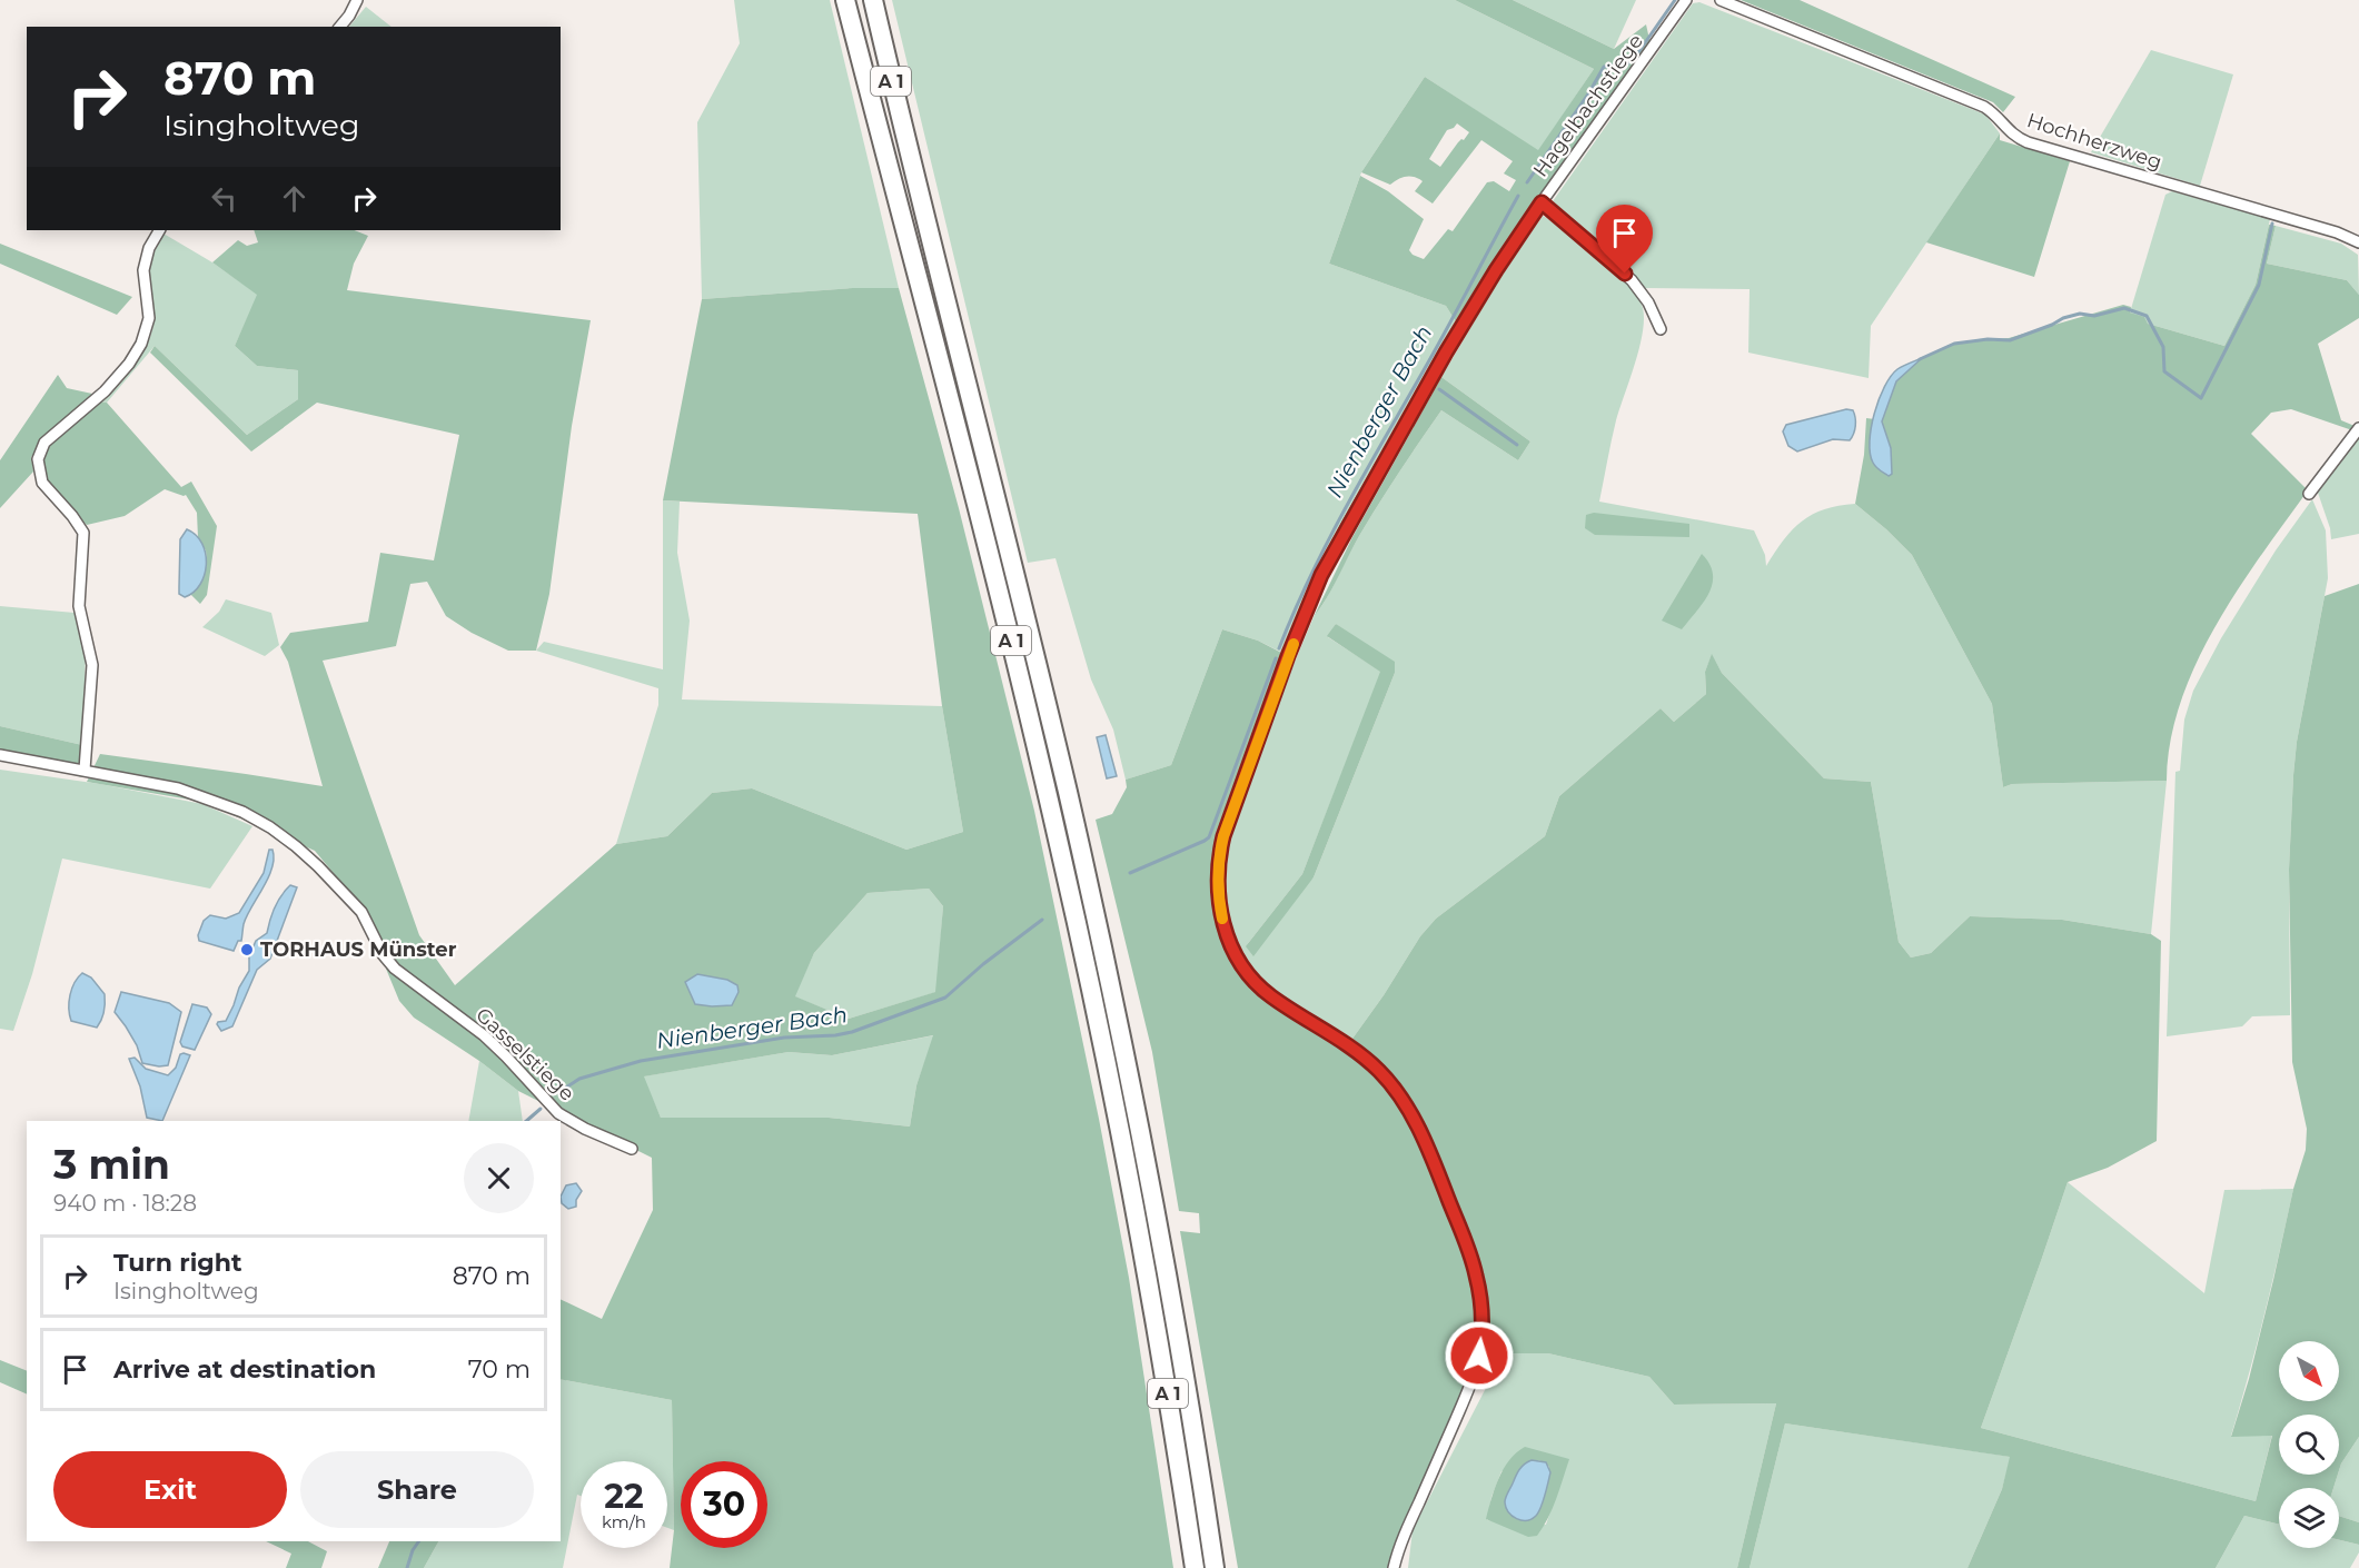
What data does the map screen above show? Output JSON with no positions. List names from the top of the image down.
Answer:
{
  "streets": {
    "highway": ["A 1"],
    "street": ["Hagelbachstiege", "Hochherzweg", "Gasselstiege"]
  },
  "water": ["Nienberger Bach"],
  "places": ["TORHAUS Münster"],
  "north": "bottom right",
  "page": {
    "turn": ["870 m", "Isingholtweg"],
    "heading": ["3 min", "940 m · 18:28"],
    "list": [
      {
        "name": "Turn right",
        "note": "Isingholtweg",
        "value": "870 m"
      },
      {
        "name": "Arrive at destination",
        "value": "70 m"
      }
    ],
    "buttons": ["Exit", "Share"],
    "speed": "22 km/h",
    "limit": "30"
  }
}
